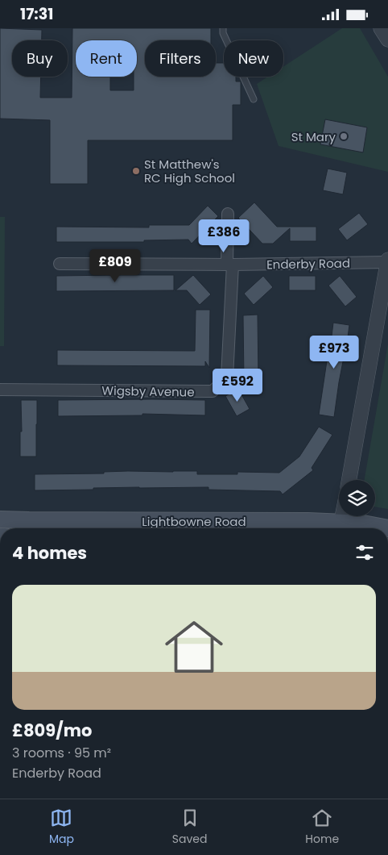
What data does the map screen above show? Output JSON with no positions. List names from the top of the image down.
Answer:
{
  "streets": {
    "main road": ["Lightbowne Road"],
    "street": ["Enderby Road", "Wigsby Avenue"]
  },
  "crossings": [
    ["Enderby Road", "Wigsby Avenue"]
  ],
  "places": ["St Mary", "St Matthew's RC High School"],
  "page": {
    "status": "17:31",
    "chip": [
      "Buy",
      "Rent",
      "Filters",
      "New"
    ],
    "price": [
      "£386",
      "£809",
      "£973",
      "£592"
    ],
    "heading": "4 homes",
    "list": [
      {
        "name": "£809/mo",
        "note": "3 rooms · 95 m² · Enderby Road"
      }
    ],
    "tabs": ["Map", "Saved", "Home"]
  }
}
